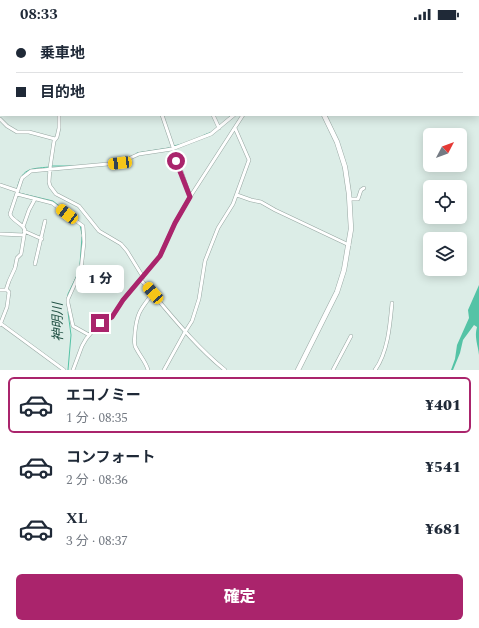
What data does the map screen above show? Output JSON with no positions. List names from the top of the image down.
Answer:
{
  "water": ["神明川"],
  "north": "top right",
  "page": {
    "status": "08:33",
    "banner": ["乗車地", "目的地"],
    "bubble": "1 分",
    "list": [
      {
        "name": "エコノミー",
        "note": "1 分 · 08:35",
        "value": "¥401"
      },
      {
        "name": "コンフォート",
        "note": "2 分 · 08:36",
        "value": "¥541"
      },
      {
        "name": "XL",
        "note": "3 分 · 08:37",
        "value": "¥681"
      }
    ],
    "buttons": "確定"
  }
}
